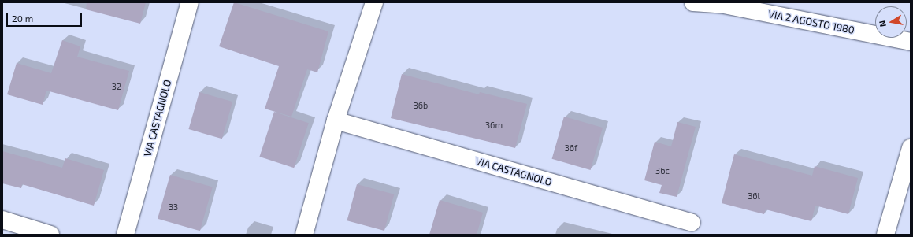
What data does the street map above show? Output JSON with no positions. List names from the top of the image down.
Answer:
{
  "streets": {
    "street": ["VIA 2 AGOSTO 1980", "VIA CASTAGNOLO"]
  },
  "house_numbers": [
    "32",
    "36b",
    "36m",
    "36f",
    "36c",
    "36l",
    "33"
  ],
  "scale_bar": "20 m",
  "north": "left"
}
